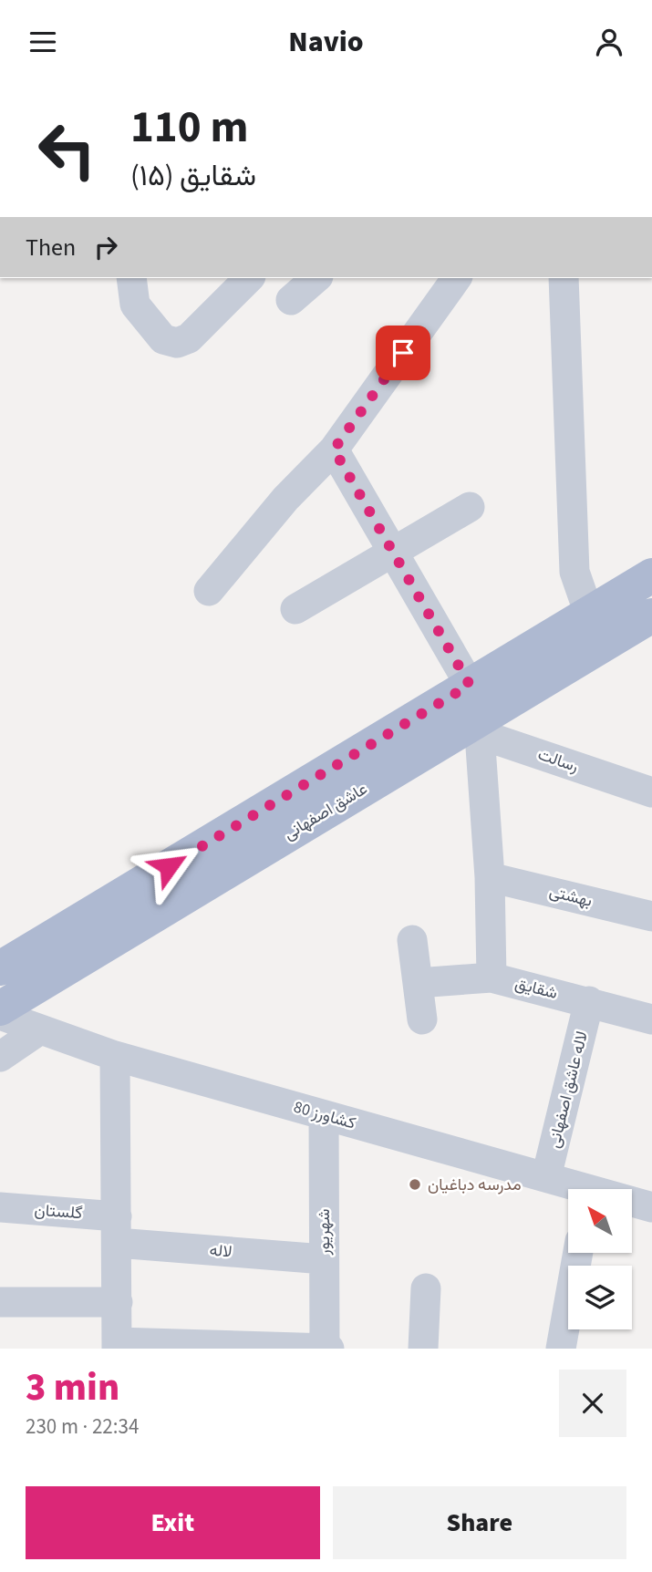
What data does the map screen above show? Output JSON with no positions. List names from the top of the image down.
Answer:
{
  "streets": {
    "main road": ["عاشق اصفهانی"],
    "street": [
      "رسالت",
      "بهشتی",
      "شقایق",
      "لاله عاشق اصفهانی",
      "کشاورز 80",
      "گلستان",
      "شهریور",
      "لاله"
    ]
  },
  "crossings": [
    ["رسالت", "عاشق اصفهانی"],
    ["شقایق", "لاله عاشق اصفهانی"],
    ["لاله عاشق اصفهانی", "کشاورز 80"],
    ["کشاورز 80", "شهریور"],
    ["گلستان", "لاله"],
    ["شهریور", "لاله"]
  ],
  "places": ["مدرسه دباغیان"],
  "north": "top left",
  "page": {
    "header": "Navio",
    "turn": ["110 m", "شقایق (۱۵)"],
    "then": "Then",
    "heading": ["3 min", "230 m · 22:34"],
    "buttons": ["Exit", "Share"]
  }
}
